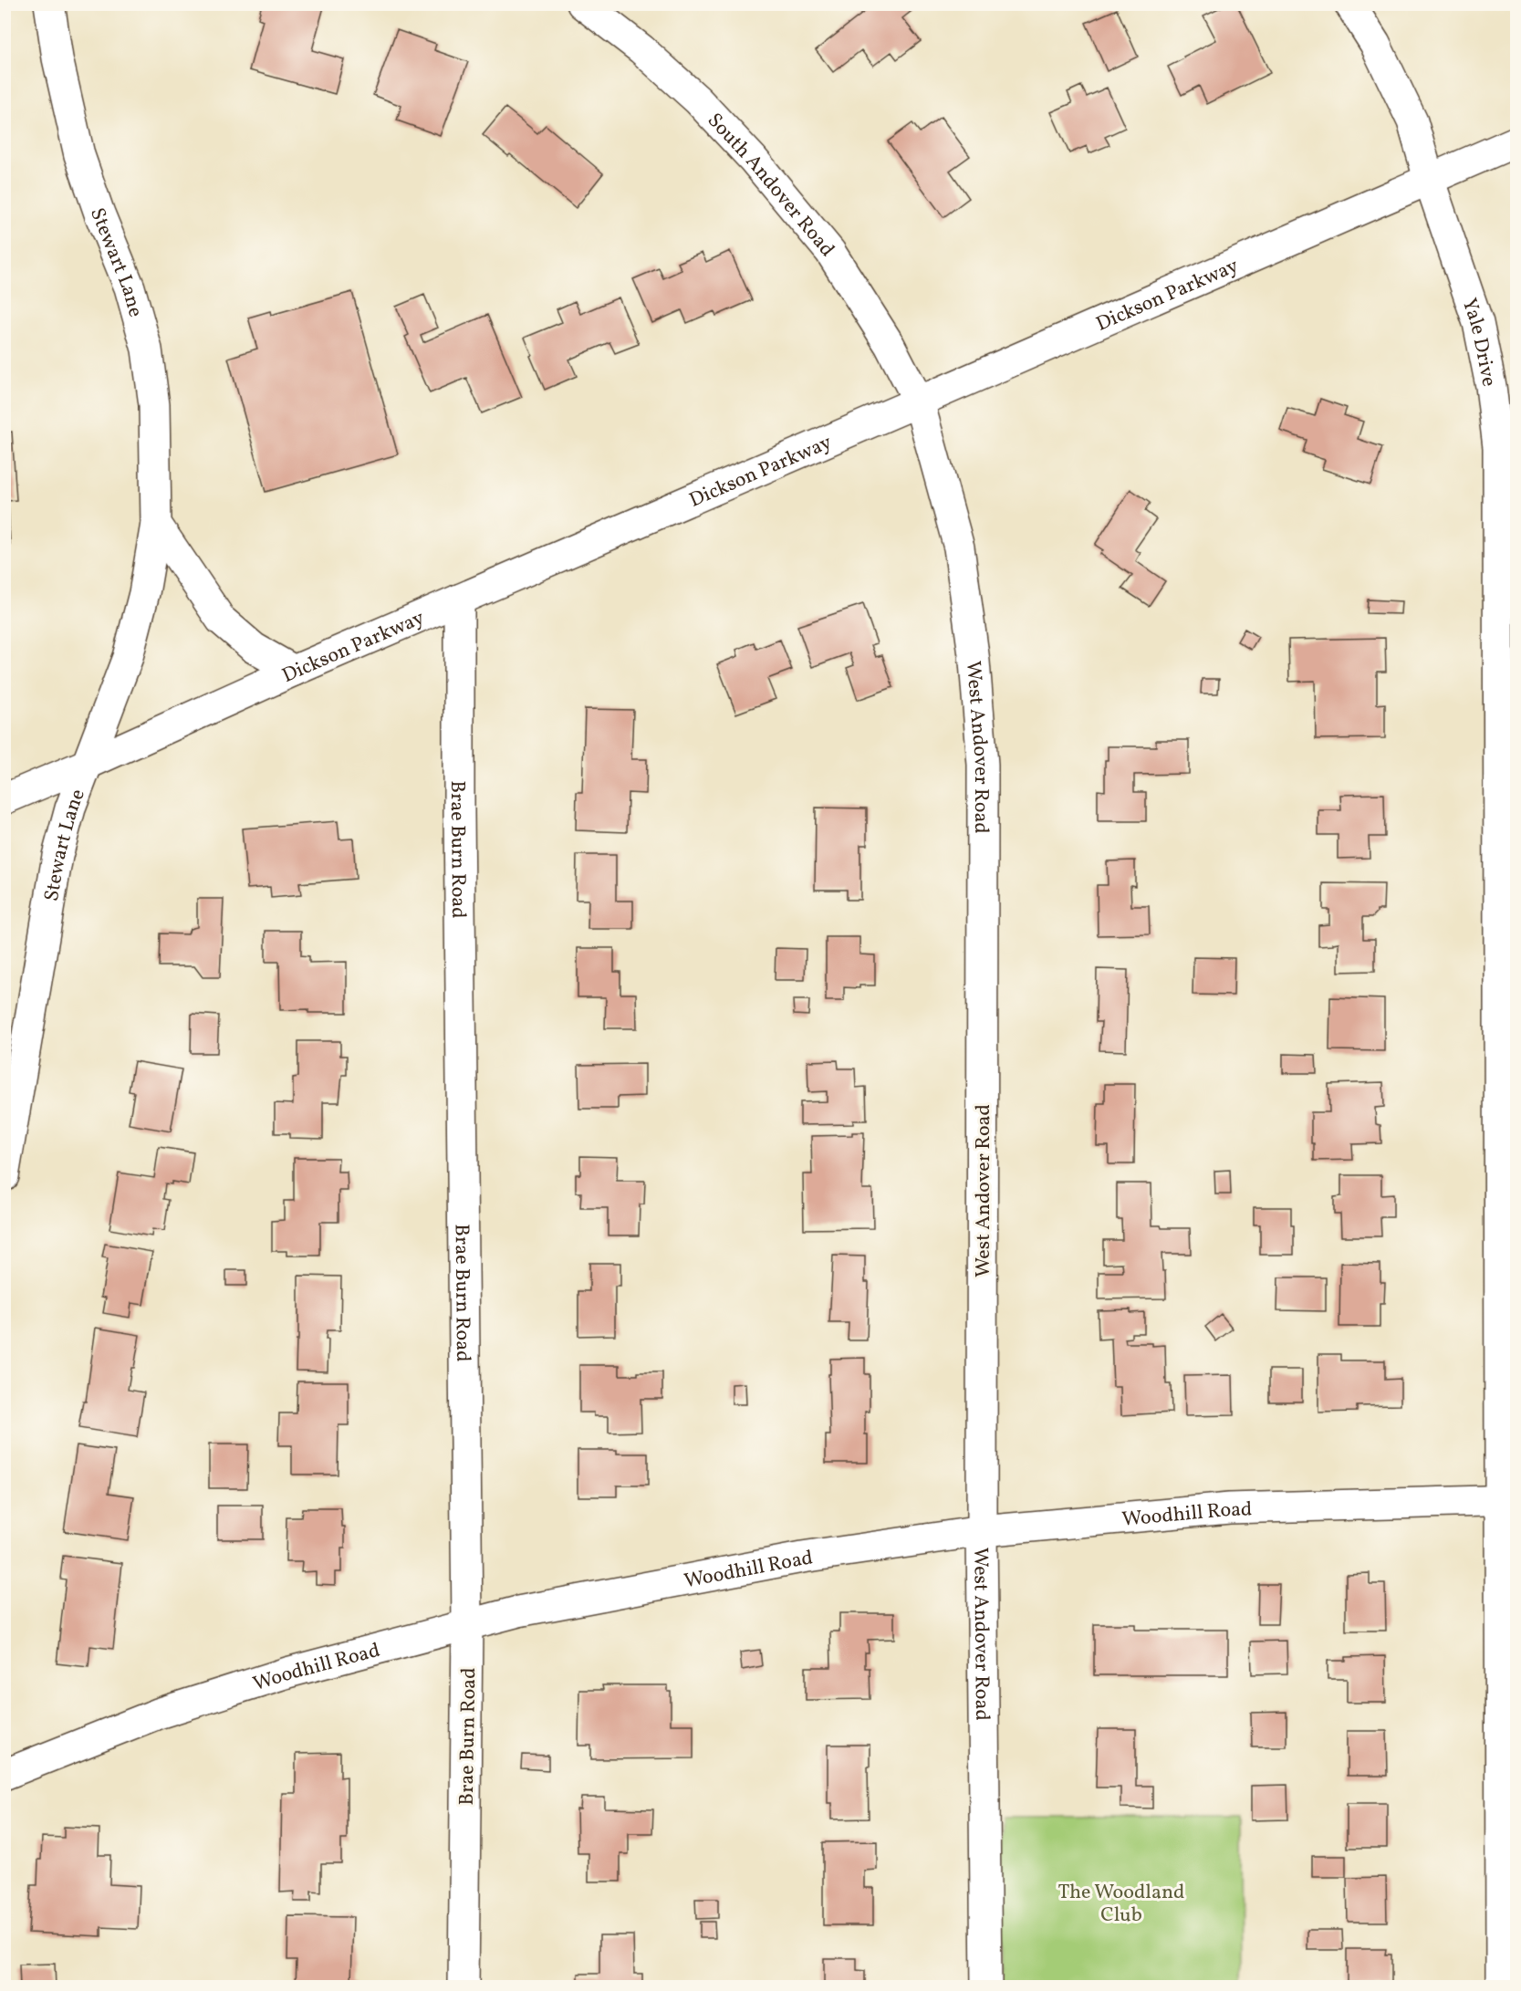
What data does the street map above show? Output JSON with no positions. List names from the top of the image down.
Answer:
{
  "streets": {
    "street": [
      "South Andover Road",
      "Stewart Lane",
      "Dickson Parkway",
      "Yale Drive",
      "West Andover Road",
      "Brae Burn Road",
      "Woodhill Road"
    ]
  },
  "crossings": [
    ["South Andover Road", "Dickson Parkway"],
    ["South Andover Road", "West Andover Road"],
    ["Stewart Lane", "Dickson Parkway"],
    ["Dickson Parkway", "Yale Drive"],
    ["Dickson Parkway", "West Andover Road"],
    ["Dickson Parkway", "Brae Burn Road"],
    ["Yale Drive", "Woodhill Road"],
    ["West Andover Road", "Woodhill Road"],
    ["Brae Burn Road", "Woodhill Road"]
  ],
  "parks": ["The Woodland Club"]
}
